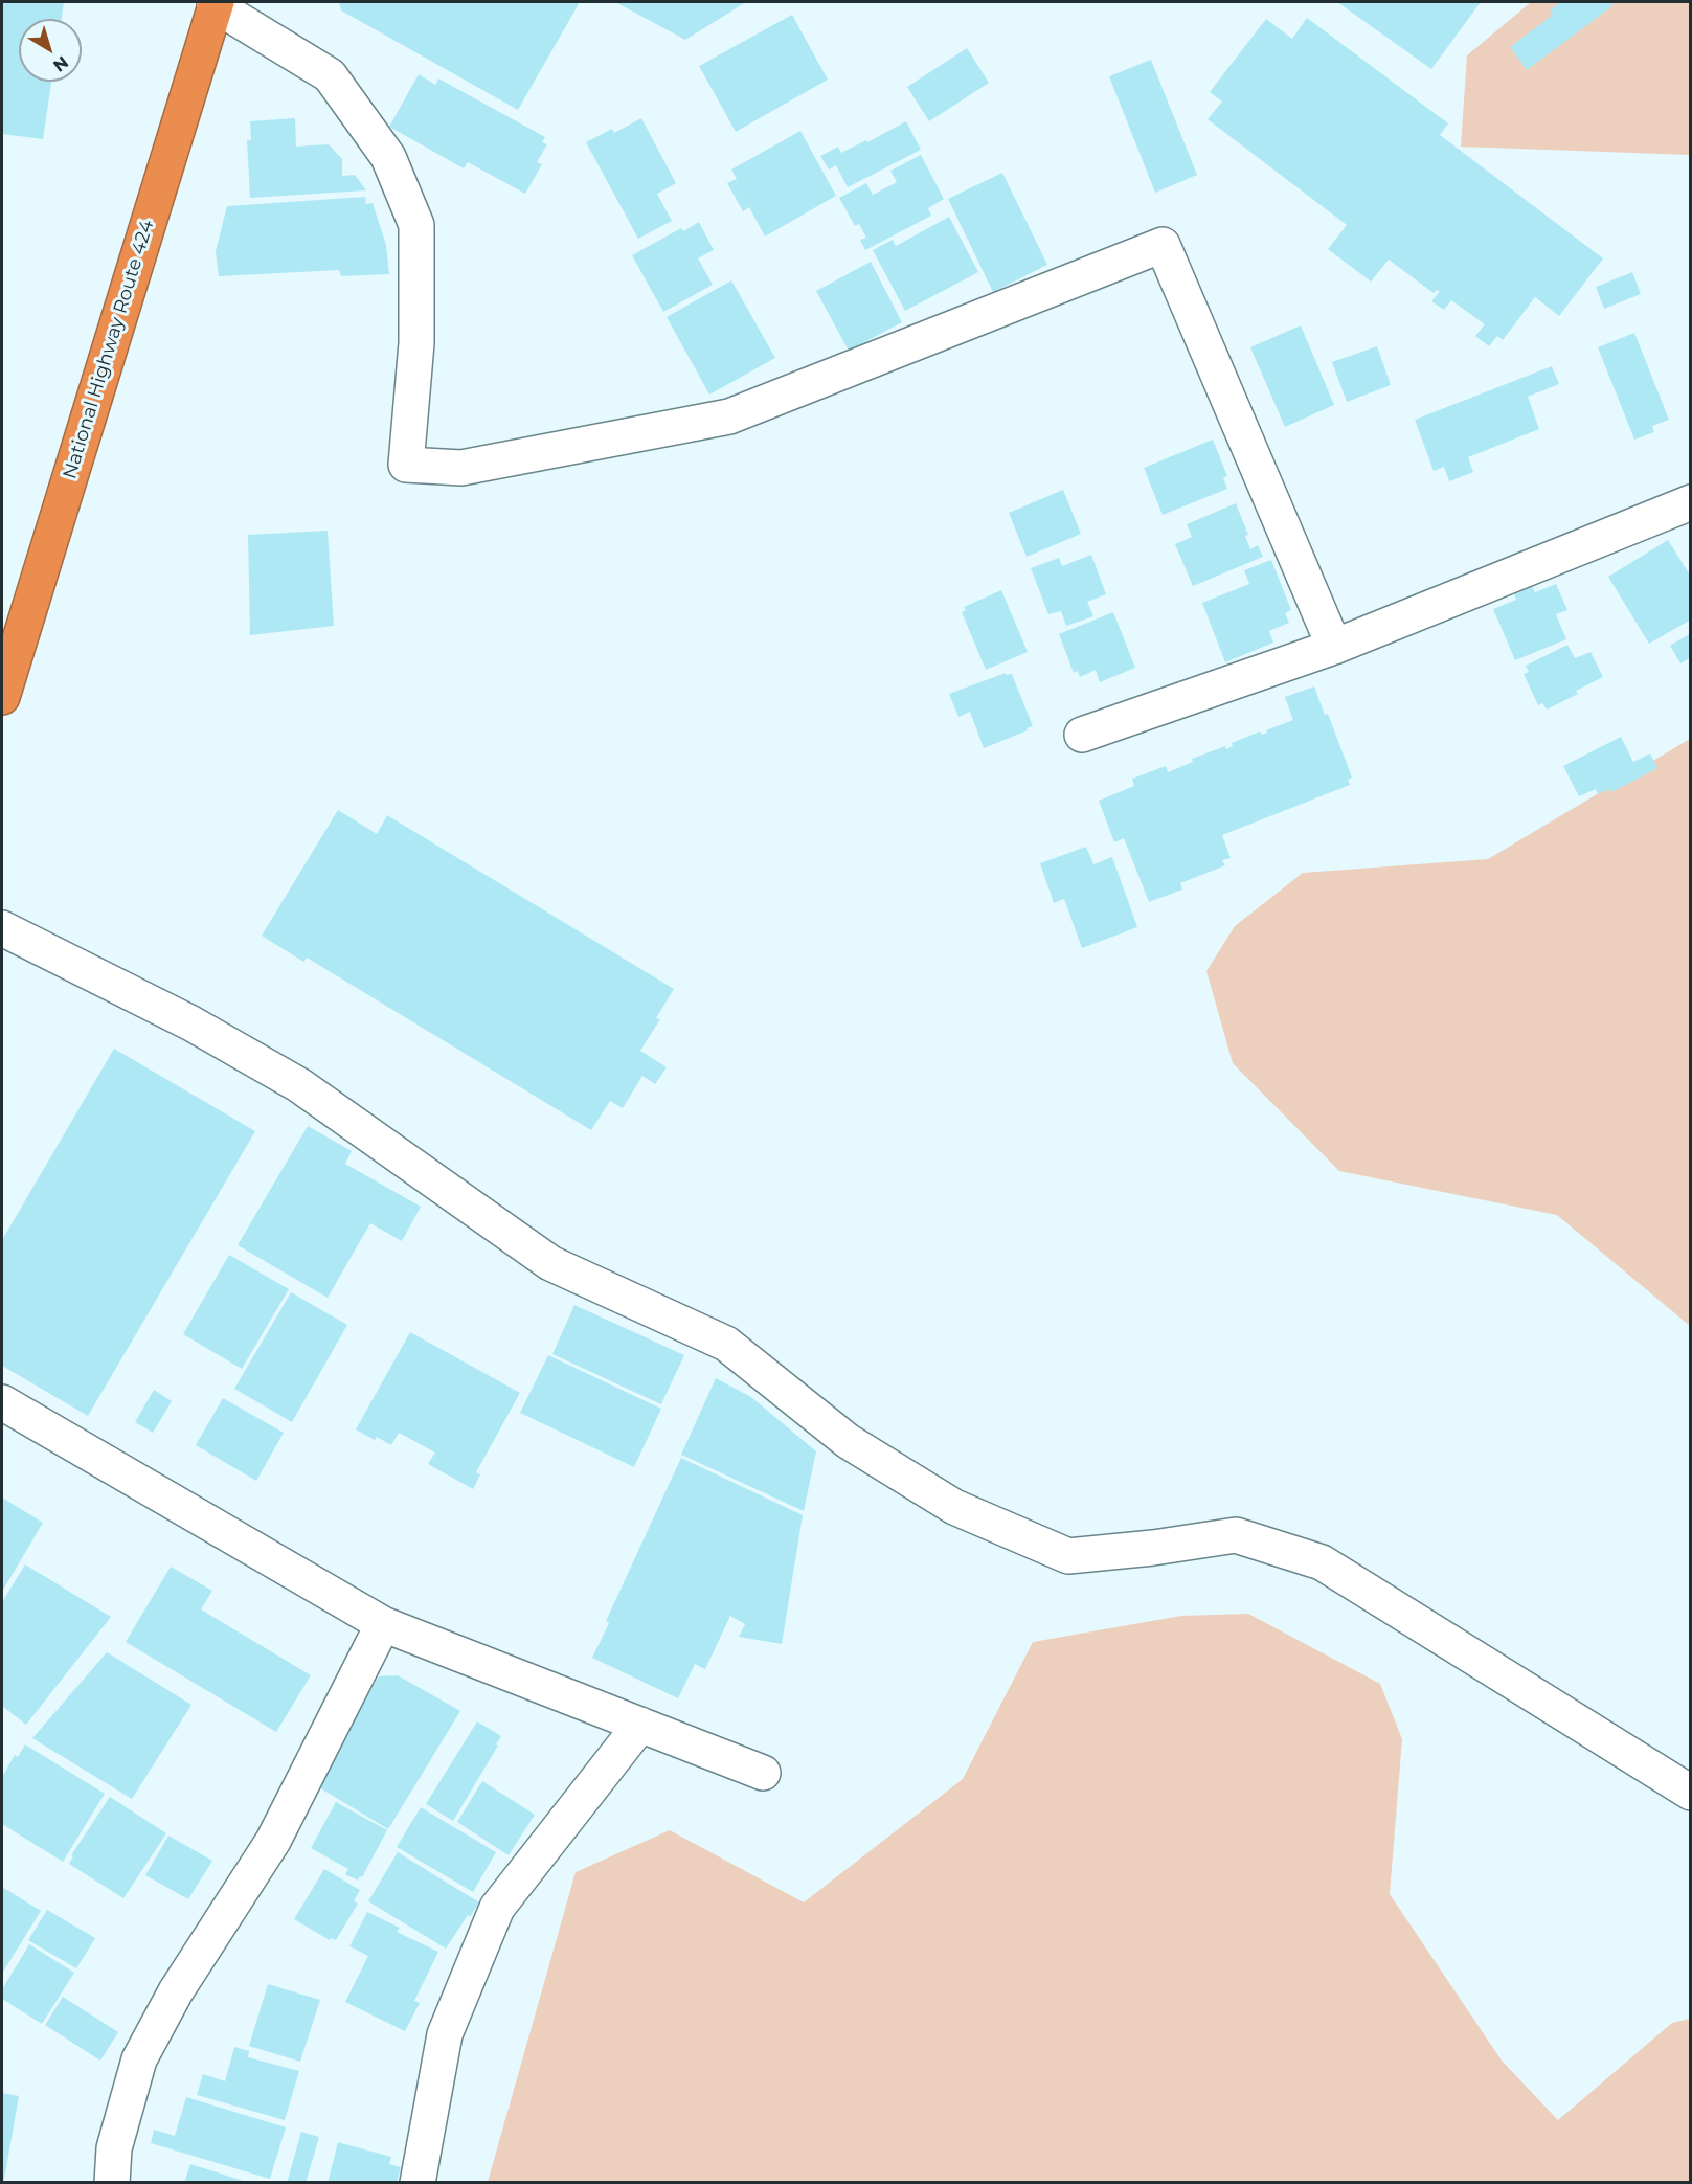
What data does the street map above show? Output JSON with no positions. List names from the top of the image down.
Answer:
{
  "streets": {
    "highway": ["National Highway Route 424"]
  },
  "north": "bottom right"
}
